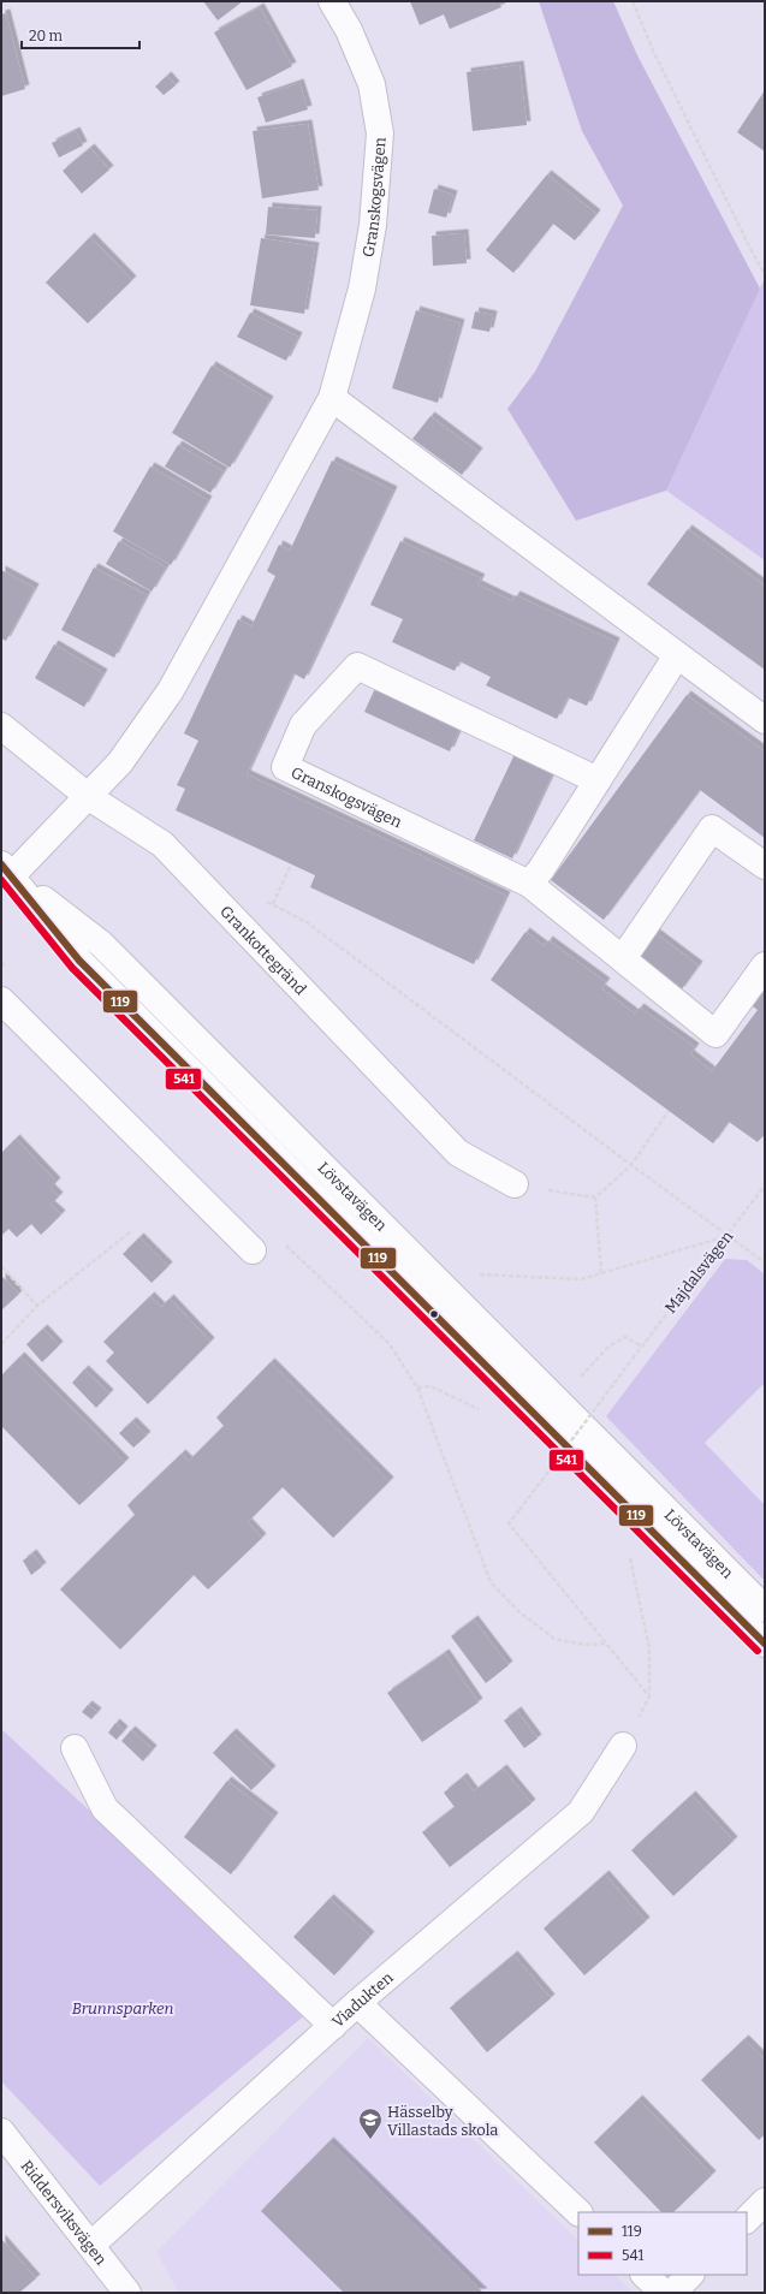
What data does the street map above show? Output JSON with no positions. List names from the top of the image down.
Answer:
{
  "streets": {
    "street": [
      "Granskogsvägen",
      "Grankottegränd",
      "Lövstavägen",
      "Viadukten",
      "Riddersviksvägen"
    ],
    "path": ["Majdalsvägen"]
  },
  "crossings": [
    ["Granskogsvägen", "Grankottegränd"],
    ["Granskogsvägen", "Lövstavägen"],
    ["Viadukten", "Riddersviksvägen"]
  ],
  "parks": ["Brunnsparken"],
  "places": {
    "school or university": ["Hässelby Villastads skola"]
  },
  "lines": ["transit line 119", "transit line 541"],
  "legend": ["119", "541"],
  "scale_bar": "20 m"
}
